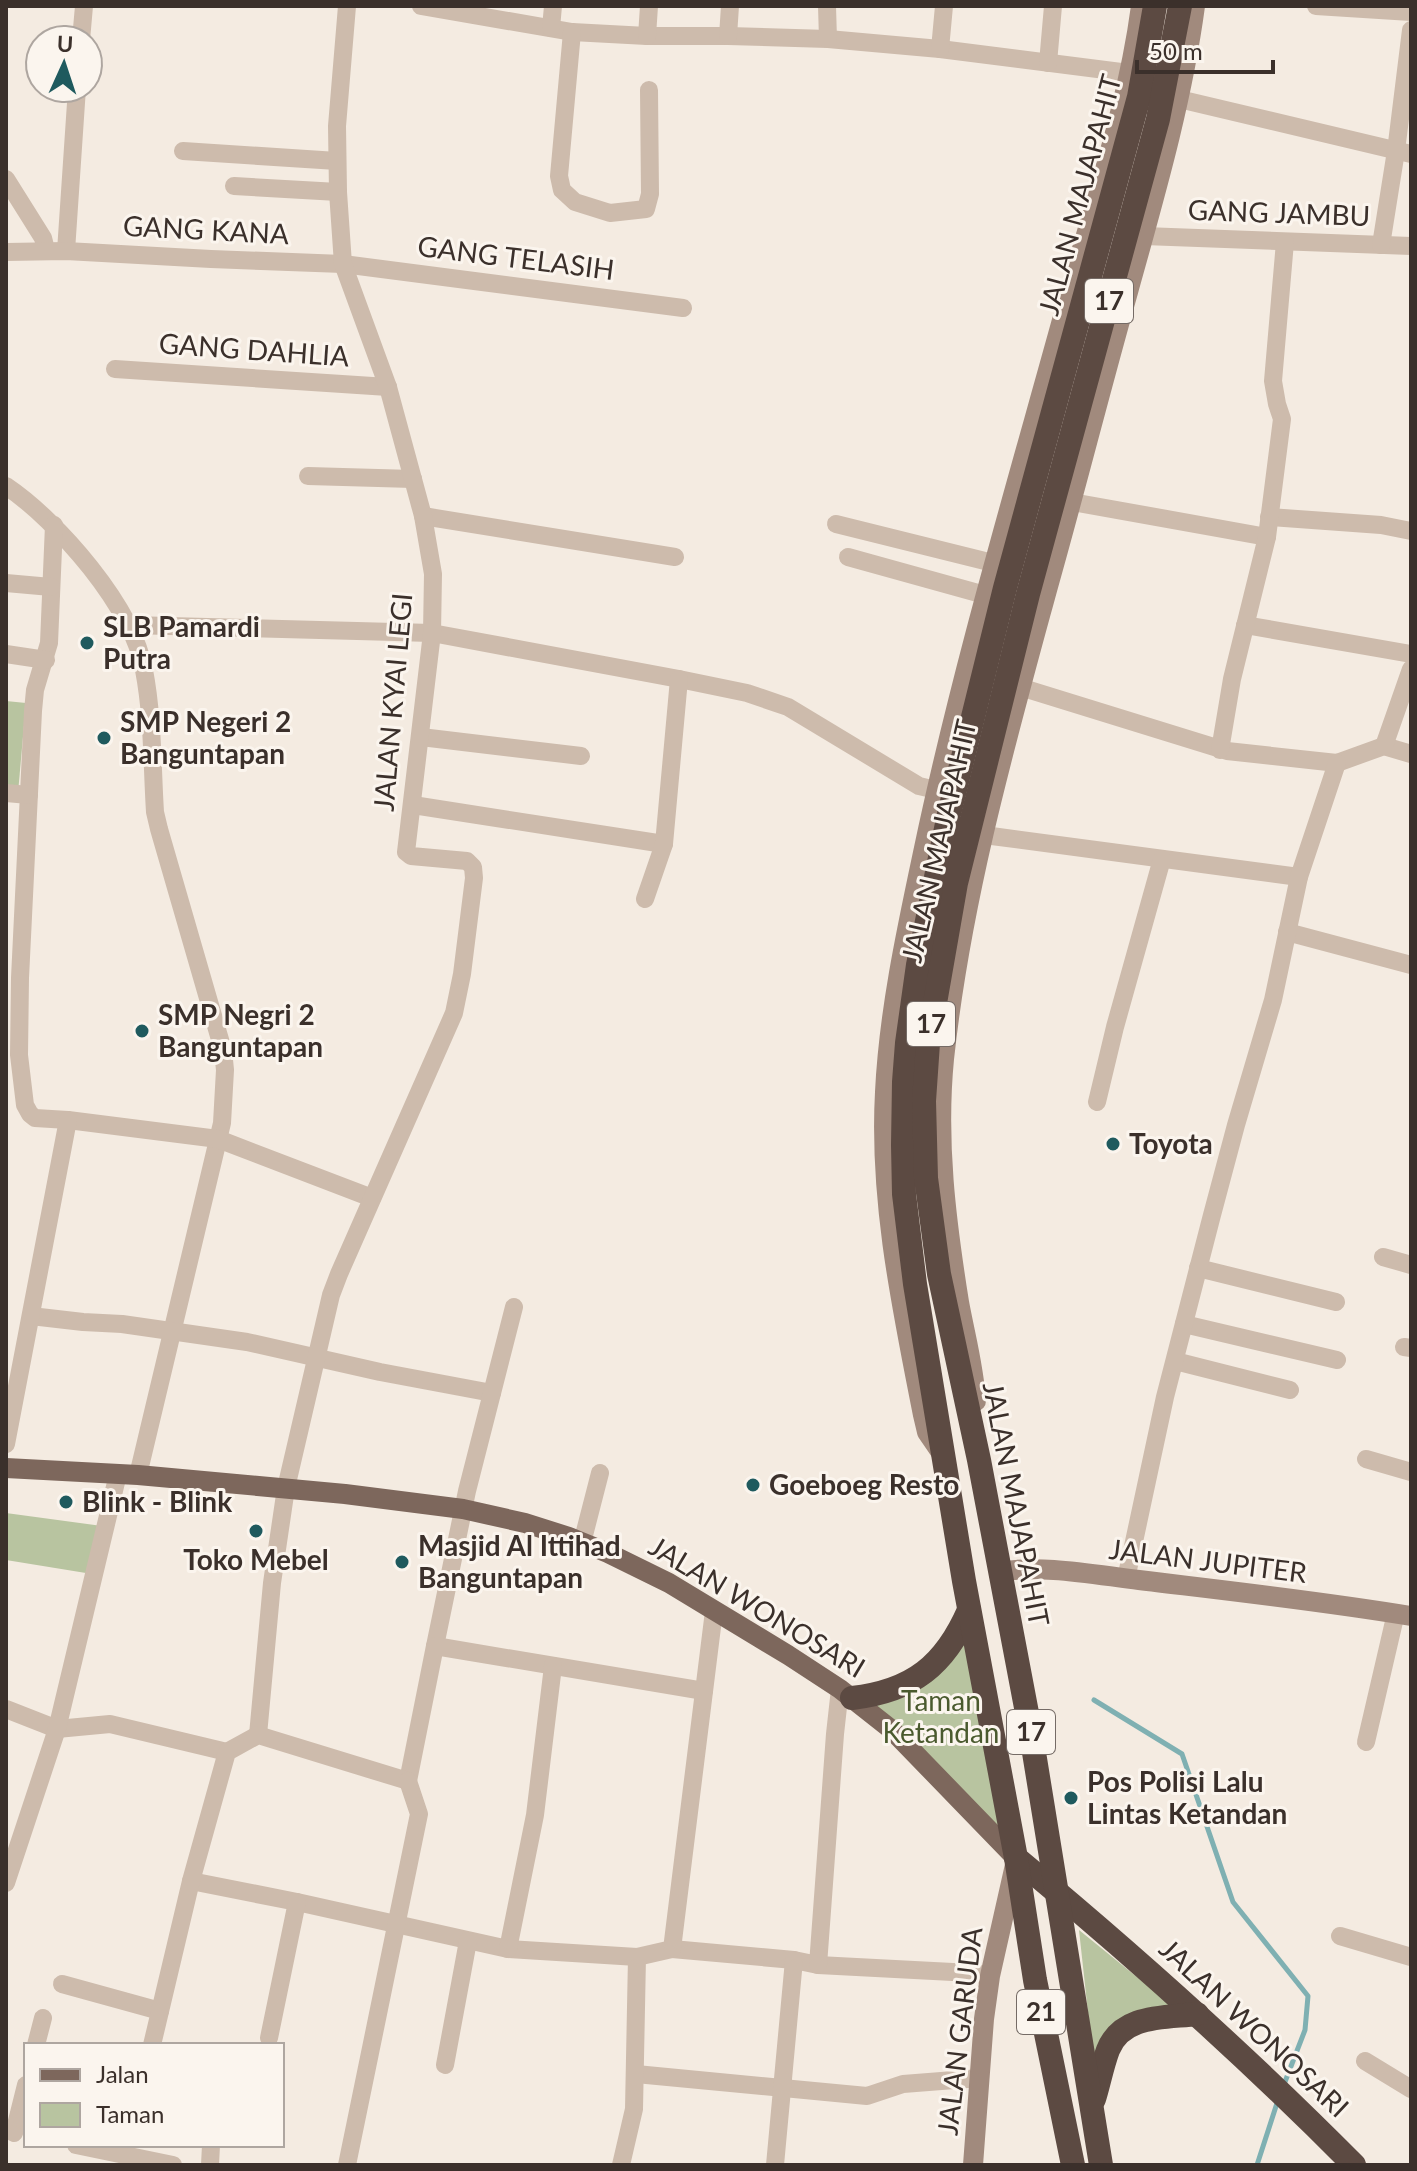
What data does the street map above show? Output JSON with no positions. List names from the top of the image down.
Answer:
{
  "streets": {
    "highway": [
      "JALAN MAJAPAHIT",
      "17",
      "JALAN WONOSARI",
      "21"
    ],
    "street": [
      "GANG JAMBU",
      "GANG KANA",
      "GANG TELASIH",
      "GANG DAHLIA",
      "JALAN KYAI LEGI",
      "JALAN JUPITER",
      "JALAN GARUDA"
    ]
  },
  "crossings": [
    ["JALAN MAJAPAHIT", "JALAN JUPITER"],
    ["JALAN MAJAPAHIT", "JALAN WONOSARI"],
    ["JALAN MAJAPAHIT", "21"],
    ["JALAN MAJAPAHIT", "JALAN GARUDA"],
    ["GANG KANA", "GANG TELASIH"],
    ["GANG KANA", "JALAN KYAI LEGI"],
    ["GANG TELASIH", "JALAN KYAI LEGI"],
    ["GANG DAHLIA", "JALAN KYAI LEGI"],
    ["JALAN WONOSARI", "21"],
    ["JALAN WONOSARI", "JALAN GARUDA"],
    ["21", "JALAN GARUDA"]
  ],
  "parks": ["Taman Ketandan"],
  "places": [
    "SLB Pamardi Putra",
    "SMP Negeri 2 Banguntapan",
    "SMP Negri 2 Banguntapan",
    "Toyota",
    "Goeboeg Resto",
    "Blink - Blink",
    "Toko Mebel",
    "Masjid Al Ittihad Banguntapan",
    "Pos Polisi Lalu Lintas Ketandan"
  ],
  "legend": ["Jalan", "Taman"],
  "scale_bar": "50 m",
  "north": "top"
}
